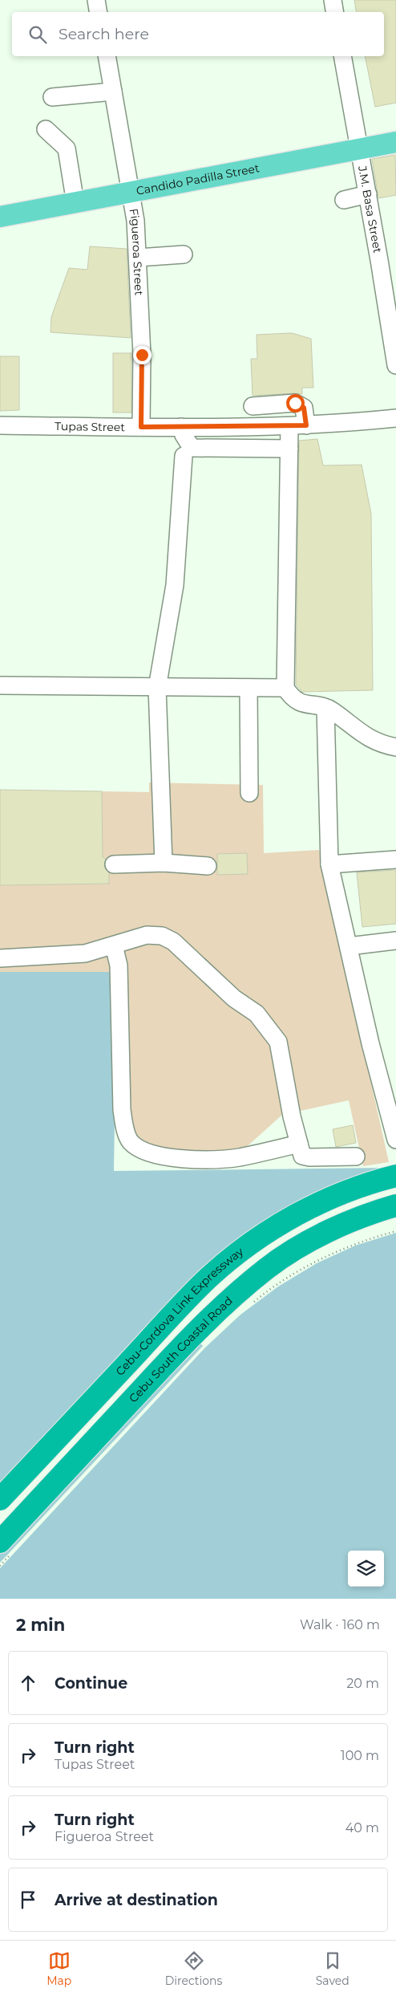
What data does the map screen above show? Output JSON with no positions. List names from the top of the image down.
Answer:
{
  "streets": {
    "highway": ["Cebu-Cordova Link Expressway", "Cebu South Coastal Road"],
    "main road": ["Candido Padilla Street"],
    "street": ["J.M. Basa Street", "Figueroa Street", "Tupas Street"]
  },
  "crossings": [
    ["Candido Padilla Street", "J.M. Basa Street"],
    ["Candido Padilla Street", "Figueroa Street"],
    ["Figueroa Street", "Tupas Street"]
  ],
  "page": {
    "search": "Search here",
    "heading": ["2 min", "Walk · 160 m"],
    "list": [
      ["Continue", "20 m"],
      ["Turn right", "Tupas Street", "100 m"],
      ["Turn right", "Figueroa Street", "40 m"],
      "Arrive at destination"
    ],
    "nav": ["Map", "Directions", "Saved"]
  }
}
